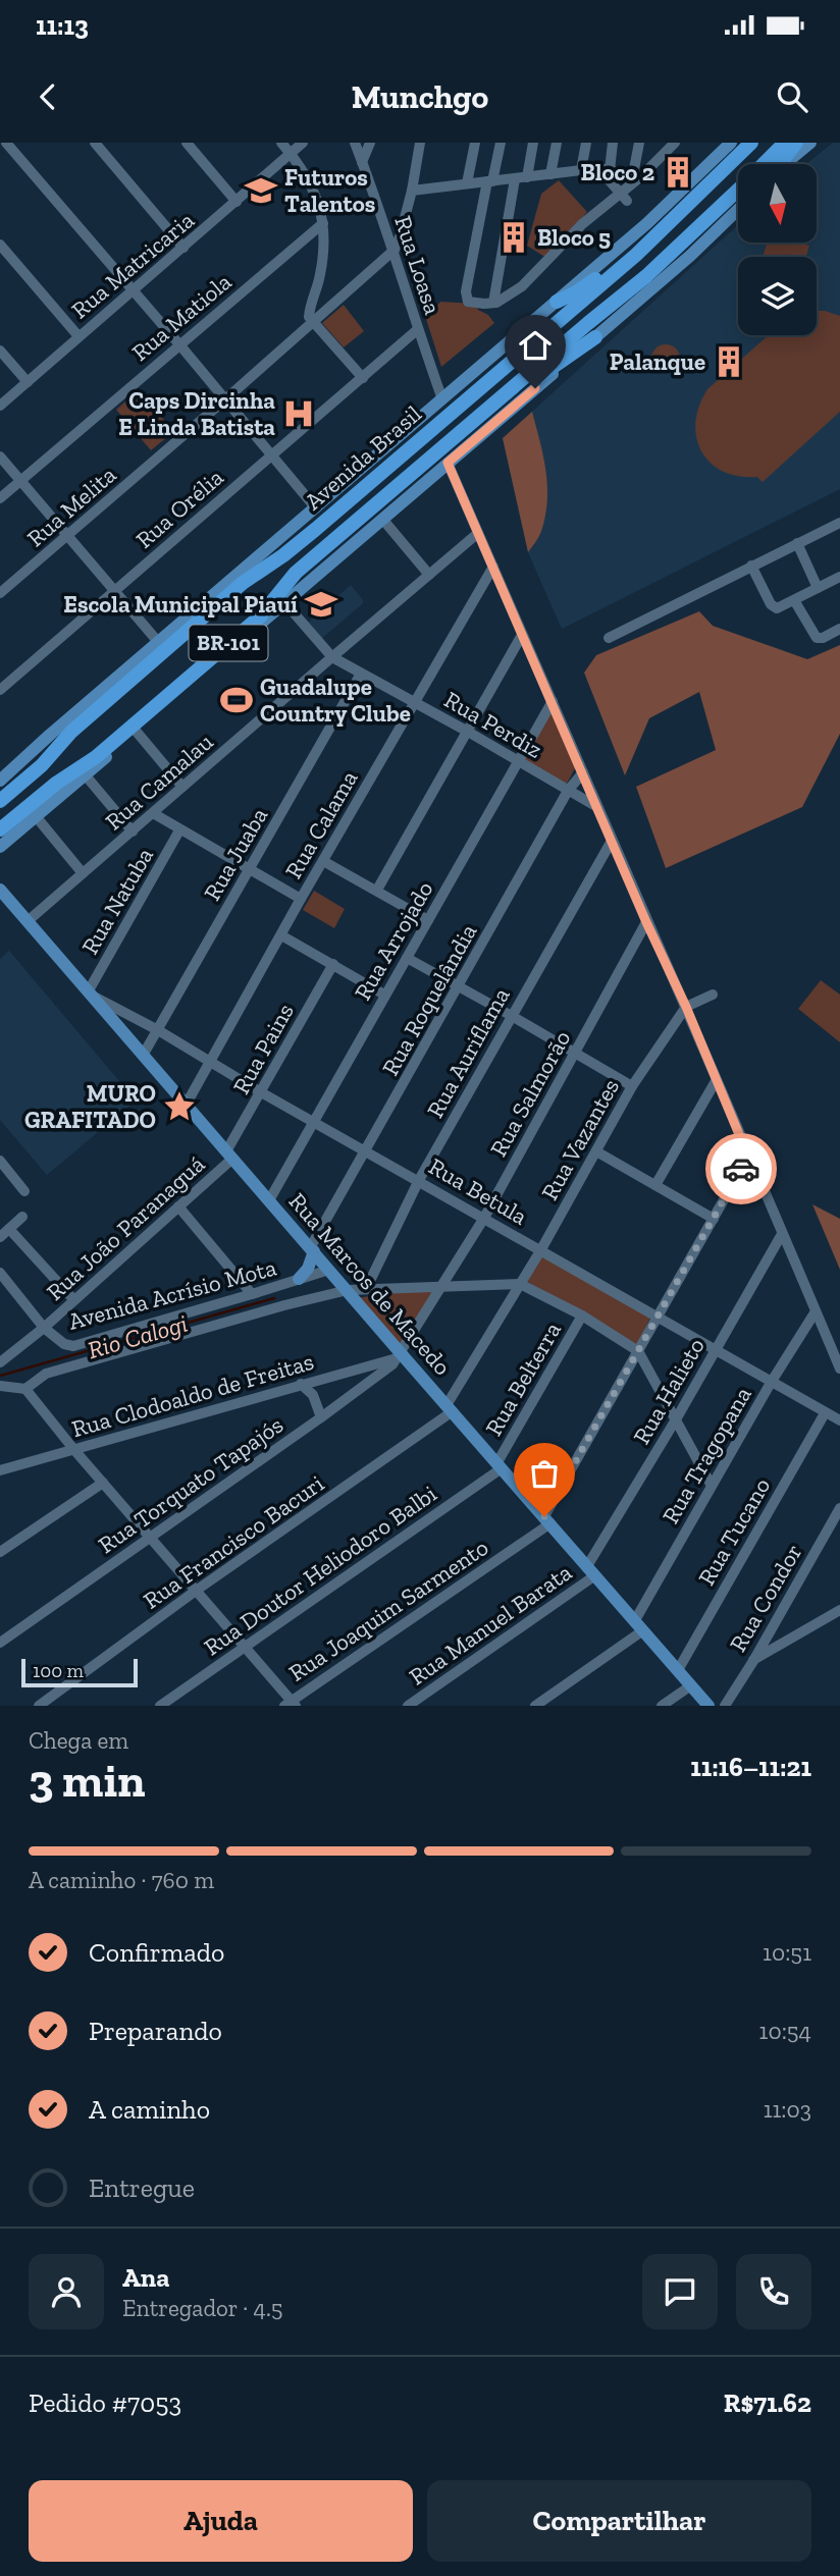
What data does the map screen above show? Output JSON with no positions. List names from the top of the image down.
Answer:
{
  "streets": {
    "highway": ["Avenida Brasil", "BR-101"],
    "main road": ["Rua Marcos de Macedo"],
    "street": [
      "Rua Matricaria",
      "Rua Loasa",
      "Rua Matiola",
      "Rua Melita",
      "Rua Orélia",
      "Rua Perdiz",
      "Rua Camalau",
      "Rua Calama",
      "Rua Juaba",
      "Rua Natuba",
      "Rua Arrojado",
      "Rua Roquelândia",
      "Rua Pains",
      "Rua Auriflama",
      "Rua Salmorão",
      "Rua Vazantes",
      "Rua Betula",
      "Rua João Paranaguá",
      "Avenida Acrísio Mota",
      "Rua Belterra",
      "Rua Halieto",
      "Rua Clodoaldo de Freitas",
      "Rua Tragopana",
      "Rua Torquato Tapajós",
      "Rua Tucano",
      "Rua Francisco Bacuri",
      "Rua Doutor Heliodoro Balbi",
      "Rua Condor",
      "Rua Joaquim Sarmento",
      "Rua Manuel Barata"
    ]
  },
  "crossings": [
    ["Rua Loasa", "Avenida Brasil"],
    ["Rua Loasa", "Rua Melita"],
    ["Rua Loasa", "Rua Orélia"],
    ["Rua Perdiz", "Rua Camalau"],
    ["Rua Perdiz", "Rua Calama"],
    ["Rua Perdiz", "Rua Juaba"],
    ["Rua Perdiz", "Rua Arrojado"],
    ["Rua Perdiz", "Rua Roquelândia"],
    ["Rua Camalau", "Rua Marcos de Macedo"],
    ["Rua Calama", "Rua Betula"],
    ["Rua Calama", "Rua Marcos de Macedo"],
    ["Rua Juaba", "Rua Betula"],
    ["Rua Juaba", "Rua Marcos de Macedo"],
    ["Rua Natuba", "Rua Betula"],
    ["Rua Natuba", "Rua Marcos de Macedo"],
    ["Rua Arrojado", "Rua Betula"],
    ["Rua Arrojado", "Rua Marcos de Macedo"],
    ["Rua Roquelândia", "Rua Betula"],
    ["Rua Roquelândia", "Rua Marcos de Macedo"],
    ["Rua Pains", "Rua Betula"],
    ["Rua Pains", "Rua João Paranaguá"],
    ["Rua Pains", "Rua Marcos de Macedo"],
    ["Rua Auriflama", "Rua Betula"],
    ["Rua Auriflama", "Avenida Acrísio Mota"],
    ["Rua Salmorão", "Rua Betula"],
    ["Rua Salmorão", "Rua Marcos de Macedo"],
    ["Rua Salmorão", "Avenida Acrísio Mota"],
    ["Rua Salmorão", "Rua Clodoaldo de Freitas"],
    ["Rua Salmorão", "Rua Torquato Tapajós"],
    ["Rua Vazantes", "Rua Betula"],
    ["Rua Vazantes", "Rua Marcos de Macedo"],
    ["Rua Vazantes", "Avenida Acrísio Mota"],
    ["Rua Vazantes", "Rua Francisco Bacuri"],
    ["Rua Betula", "Rua Marcos de Macedo"],
    ["Rua Betula", "Rua Halieto"],
    ["Rua Betula", "Rua Tragopana"],
    ["Rua Betula", "Rua Tucano"],
    ["Rua João Paranaguá", "Rua Marcos de Macedo"],
    ["Rua João Paranaguá", "Avenida Acrísio Mota"],
    ["Rua Marcos de Macedo", "Avenida Acrísio Mota"],
    ["Rua Marcos de Macedo", "Rua Belterra"],
    ["Rua Marcos de Macedo", "Rua Halieto"],
    ["Rua Marcos de Macedo", "Rua Clodoaldo de Freitas"],
    ["Rua Marcos de Macedo", "Rua Tragopana"],
    ["Rua Marcos de Macedo", "Rua Torquato Tapajós"],
    ["Rua Marcos de Macedo", "Rua Tucano"],
    ["Rua Marcos de Macedo", "Rua Francisco Bacuri"],
    ["Rua Marcos de Macedo", "Rua Doutor Heliodoro Balbi"],
    ["Rua Marcos de Macedo", "Rua Joaquim Sarmento"],
    ["Rua Marcos de Macedo", "Rua Manuel Barata"],
    ["Rua Belterra", "Rua Doutor Heliodoro Balbi"],
    ["Rua Halieto", "Rua Manuel Barata"],
    ["Rua Clodoaldo de Freitas", "Rua Torquato Tapajós"]
  ],
  "water": ["Rio Calogi"],
  "places": {
    "building": ["Bloco 2", "Bloco 5", "Palanque"],
    "school or university": ["Futuros Talentos", "Escola Municipal Piauí"],
    "hospital": ["Caps Dircinha E Linda Batista"],
    "sports": ["Guadalupe Country Clube"],
    "place": ["MURO GRAFITADO"]
  },
  "scale_bar": "100 m",
  "north": "bottom",
  "page": {
    "status": "11:13",
    "header": "Munchgo",
    "scale": "100 m",
    "heading": ["3 min", "Chega em", "11:16–11:21"],
    "panel": [
      "Ana",
      "Entregador · 4.5",
      "Pedido #7053",
      "R$71.62"
    ],
    "bar": "A caminho · 760 m",
    "list": [
      ["Confirmado", "10:51"],
      ["Preparando", "10:54"],
      ["A caminho", "11:03"],
      "Entregue"
    ],
    "buttons": ["Ajuda", "Compartilhar"]
  }
}
